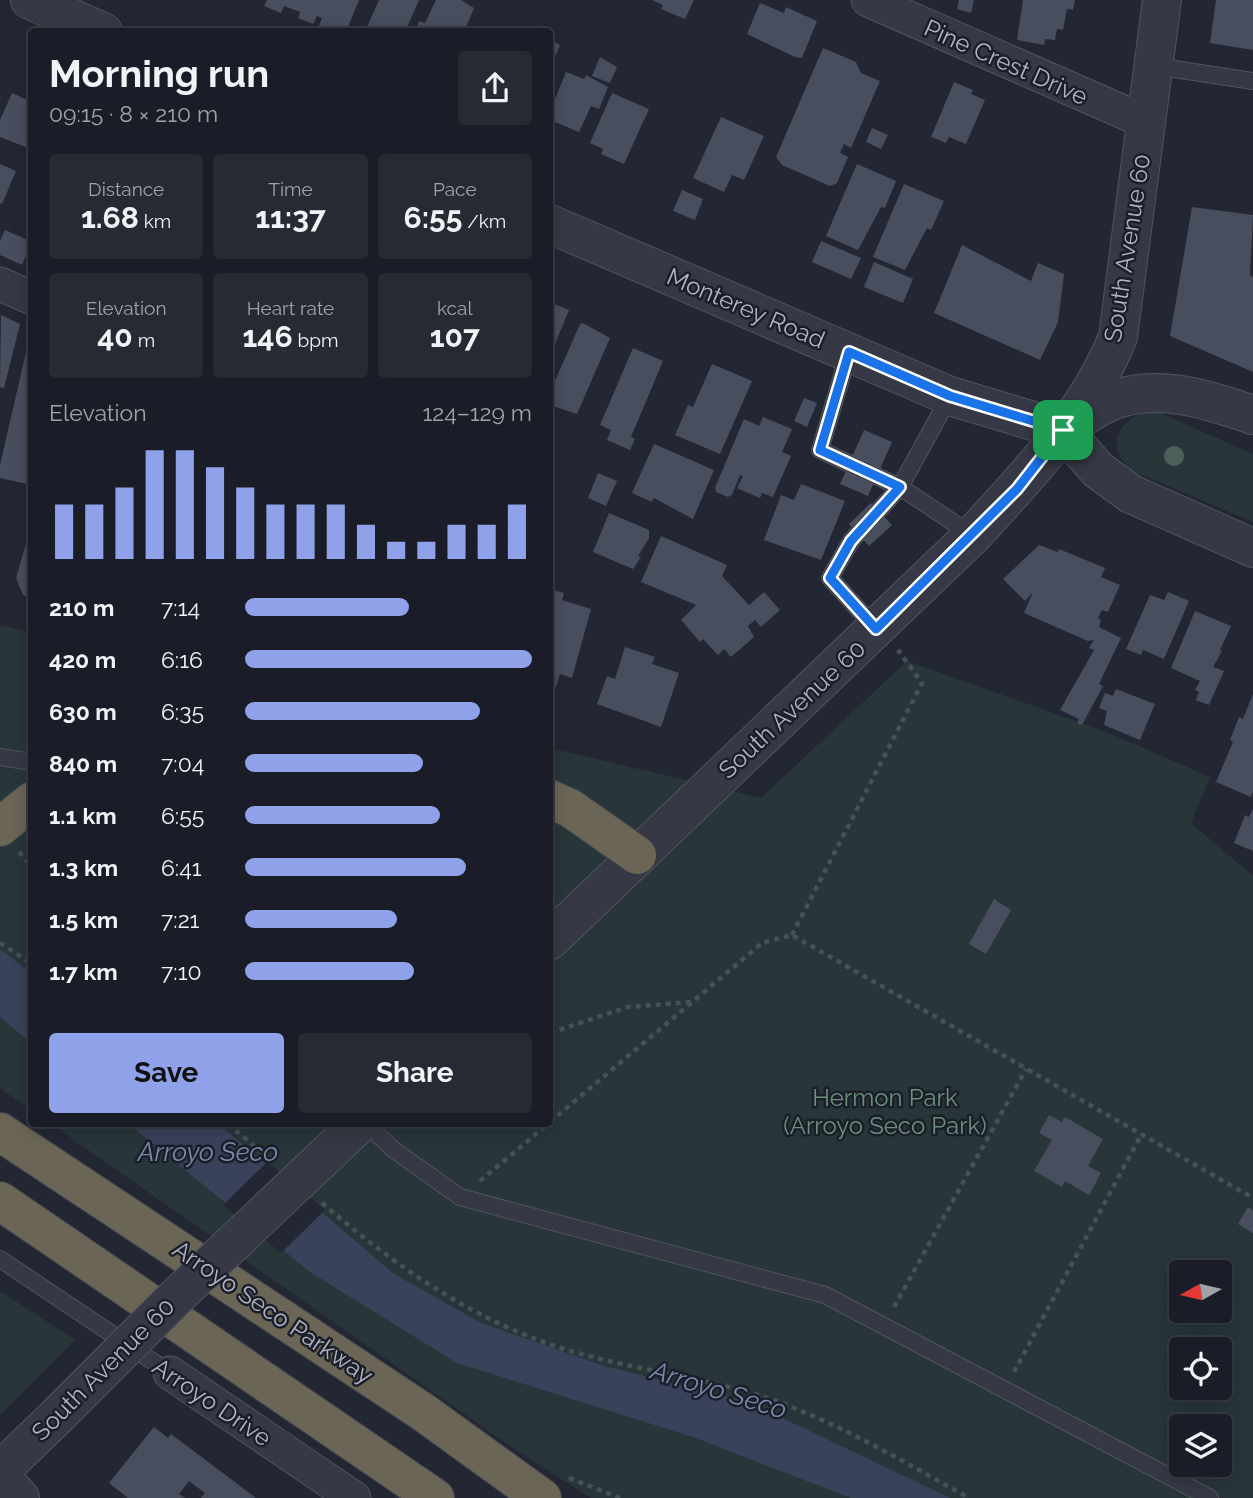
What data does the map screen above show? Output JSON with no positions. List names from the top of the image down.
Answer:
{
  "streets": {
    "highway": ["Arroyo Seco Parkway"],
    "street": [
      "Pine Crest Drive",
      "South Avenue 60",
      "Monterey Road",
      "Arroyo Drive"
    ]
  },
  "crossings": [
    ["Pine Crest Drive", "South Avenue 60"],
    ["South Avenue 60", "Monterey Road"]
  ],
  "water": ["Arroyo Seco"],
  "parks": ["Hermon Park (Arroyo Seco Park)"],
  "north": "left",
  "page": {
    "heading": ["Morning run", "09:15 · 8 × 210 m"],
    "stats": [
      ["Distance", "1.68 km"],
      ["Time", "11:37"],
      ["Pace", "6:55 /km"],
      ["Elevation", "40 m"],
      ["Heart rate", "146 bpm"],
      ["kcal", "107"]
    ],
    "chart": ["Elevation", "124–129 m"],
    "list": [
      {
        "name": "210 m",
        "note": "7:14"
      },
      {
        "name": "420 m",
        "note": "6:16"
      },
      {
        "name": "630 m",
        "note": "6:35"
      },
      {
        "name": "840 m",
        "note": "7:04"
      },
      {
        "name": "1.1 km",
        "note": "6:55"
      },
      {
        "name": "1.3 km",
        "note": "6:41"
      },
      {
        "name": "1.5 km",
        "note": "7:21"
      },
      {
        "name": "1.7 km",
        "note": "7:10"
      }
    ],
    "buttons": ["Save", "Share"]
  }
}
